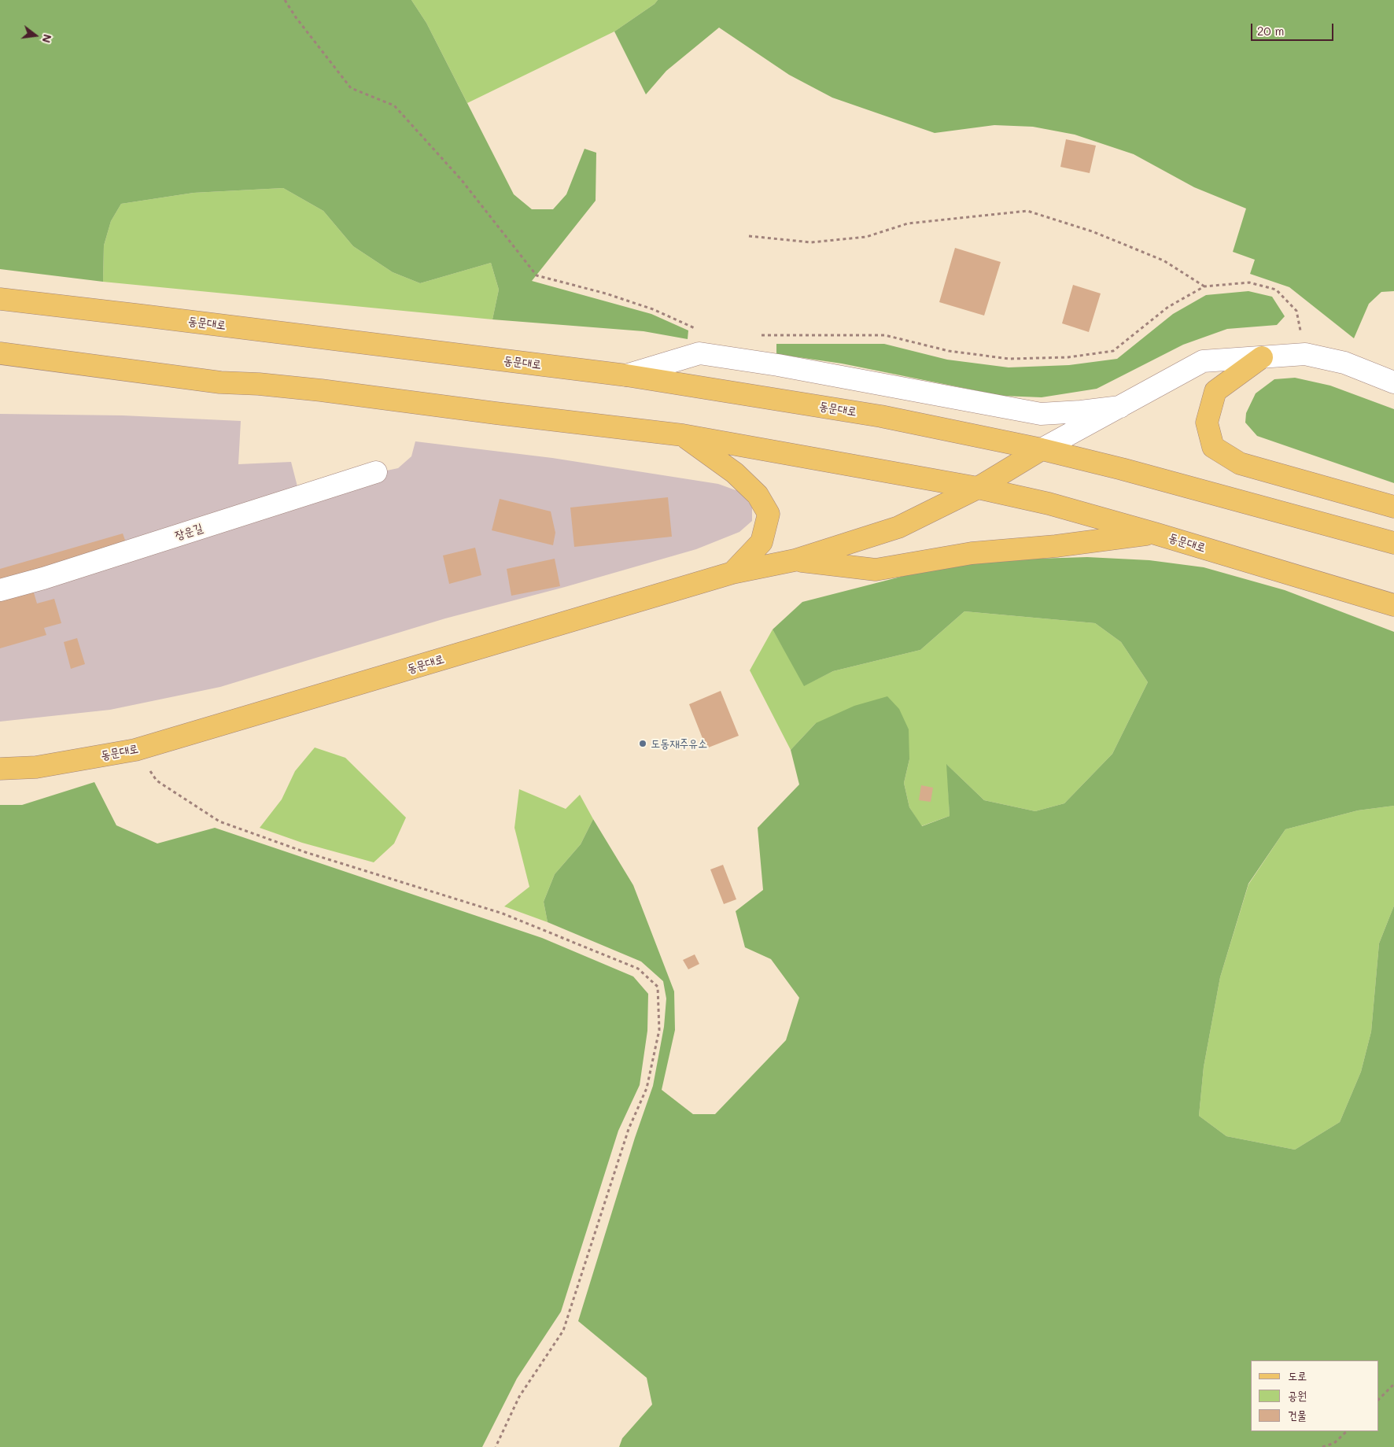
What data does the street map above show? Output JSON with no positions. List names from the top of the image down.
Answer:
{
  "streets": {
    "main road": ["동문대로"],
    "street": ["장운길"]
  },
  "places": ["도동재주유소"],
  "legend": ["도로", "공원", "건물"],
  "scale_bar": "20 m",
  "north": "right"
}
